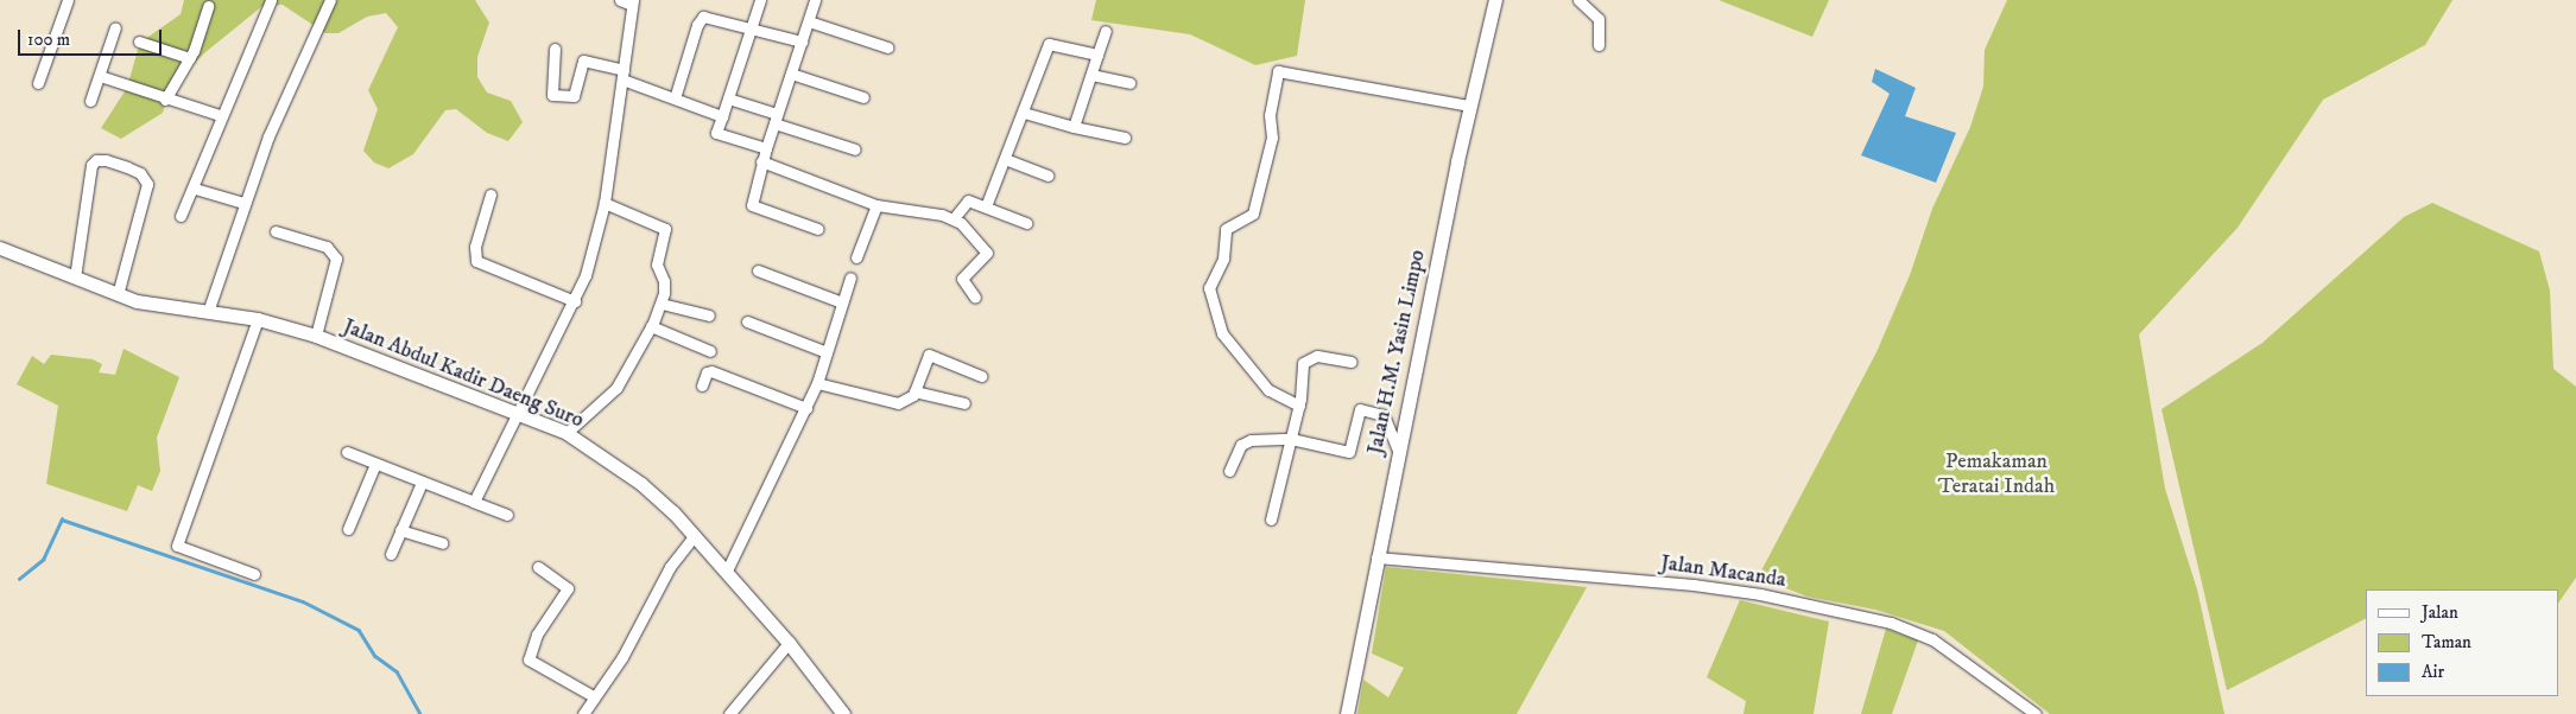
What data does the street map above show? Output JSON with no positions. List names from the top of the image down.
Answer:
{
  "streets": {
    "main road": ["Jalan H.M. Yasin Limpo", "Jalan Abdul Kadir Daeng Suro"],
    "street": ["Jalan Macanda"]
  },
  "crossings": [
    ["Jalan H.M. Yasin Limpo", "Jalan Macanda"]
  ],
  "parks": ["Pemakaman Teratai Indah"],
  "legend": ["Jalan", "Taman", "Air"],
  "scale_bar": "100 m"
}
